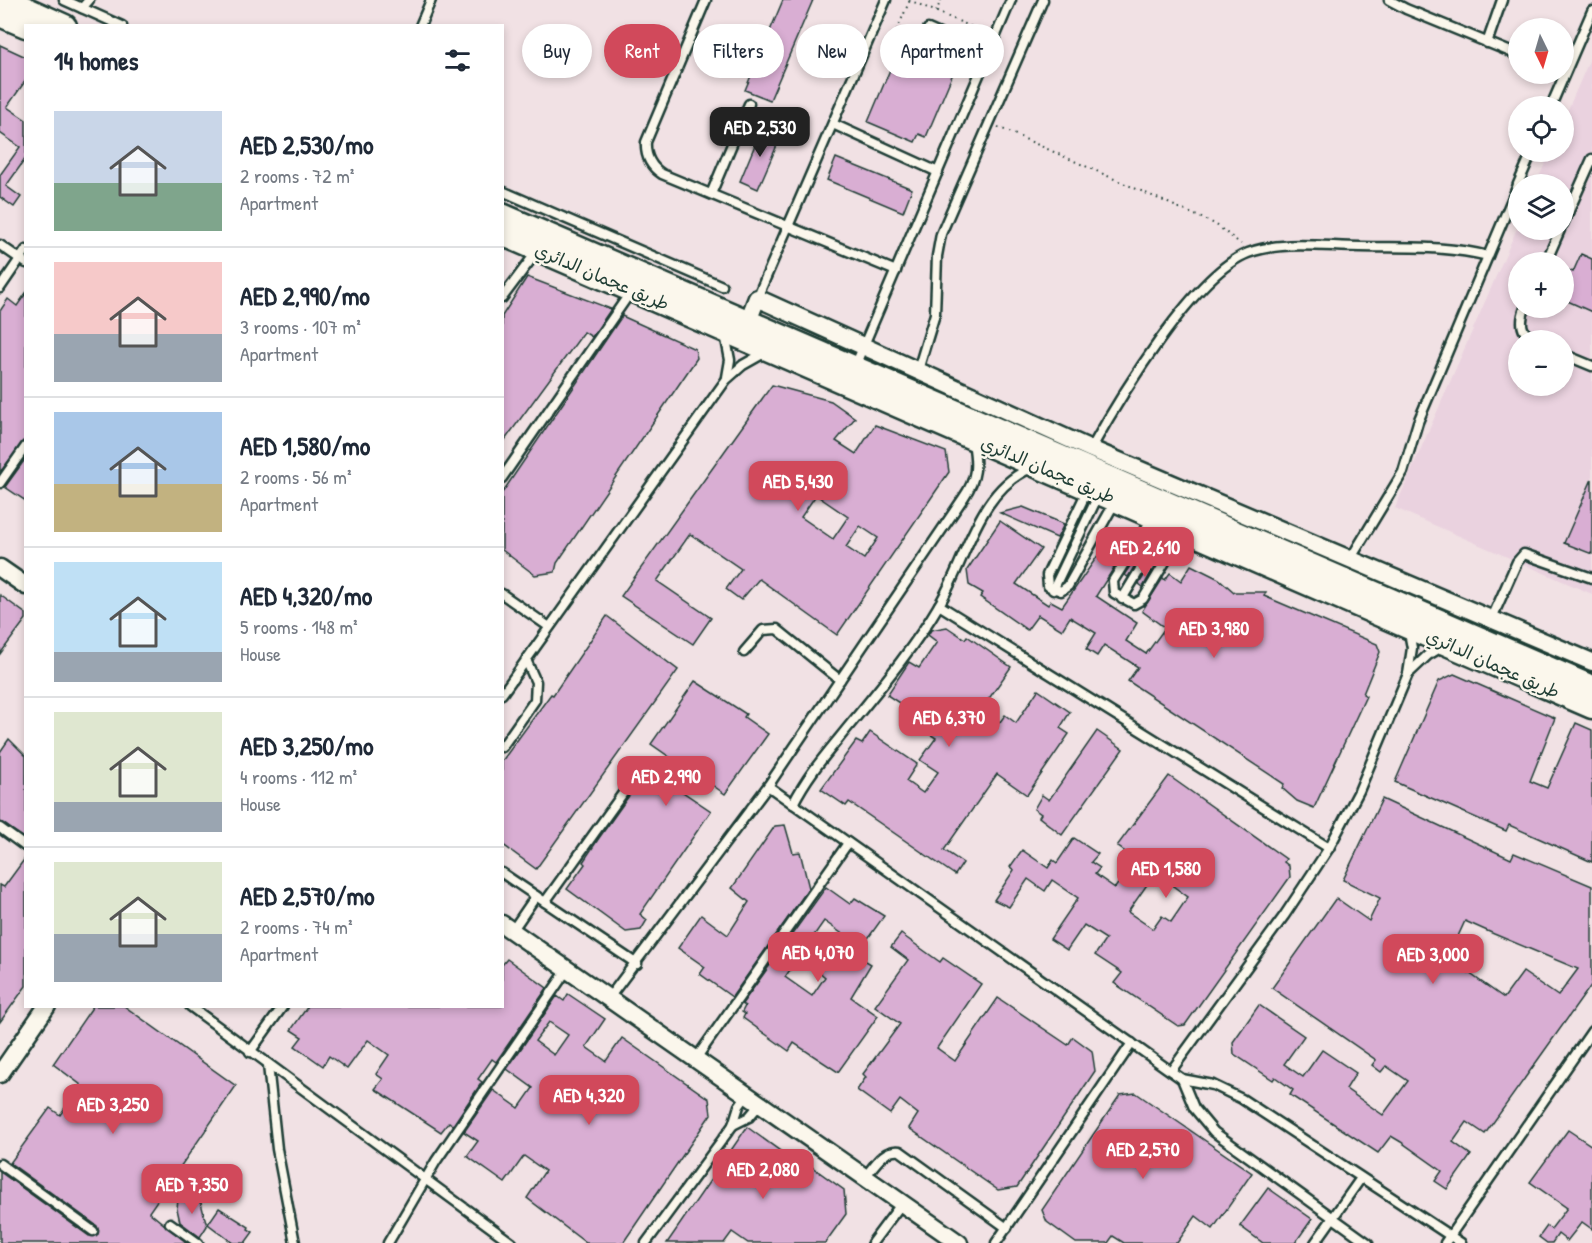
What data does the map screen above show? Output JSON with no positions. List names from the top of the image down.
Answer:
{
  "streets": {
    "main road": ["طريق عجمان الدائري"]
  },
  "north": "bottom",
  "page": {
    "map_buttons": ["+", "−"],
    "chip": [
      "Buy",
      "Rent",
      "Filters",
      "New",
      "Apartment"
    ],
    "heading": "14 homes",
    "list": [
      {
        "name": "AED 2,530/mo",
        "note": "2 rooms · 72 m² · Apartment"
      },
      {
        "name": "AED 2,990/mo",
        "note": "3 rooms · 107 m² · Apartment"
      },
      {
        "name": "AED 1,580/mo",
        "note": "2 rooms · 56 m² · Apartment"
      },
      {
        "name": "AED 4,320/mo",
        "note": "5 rooms · 148 m² · House"
      },
      {
        "name": "AED 3,250/mo",
        "note": "4 rooms · 112 m² · House"
      },
      {
        "name": "AED 2,570/mo",
        "note": "2 rooms · 74 m² · Apartment"
      }
    ],
    "price": [
      "AED 2,530",
      "AED 5,430",
      "AED 2,610",
      "AED 3,980",
      "AED 6,370",
      "AED 2,990",
      "AED 1,580",
      "AED 4,070",
      "AED 3,000",
      "AED 4,320",
      "AED 3,250",
      "AED 2,570",
      "AED 2,080",
      "AED 7,350"
    ]
  }
}
